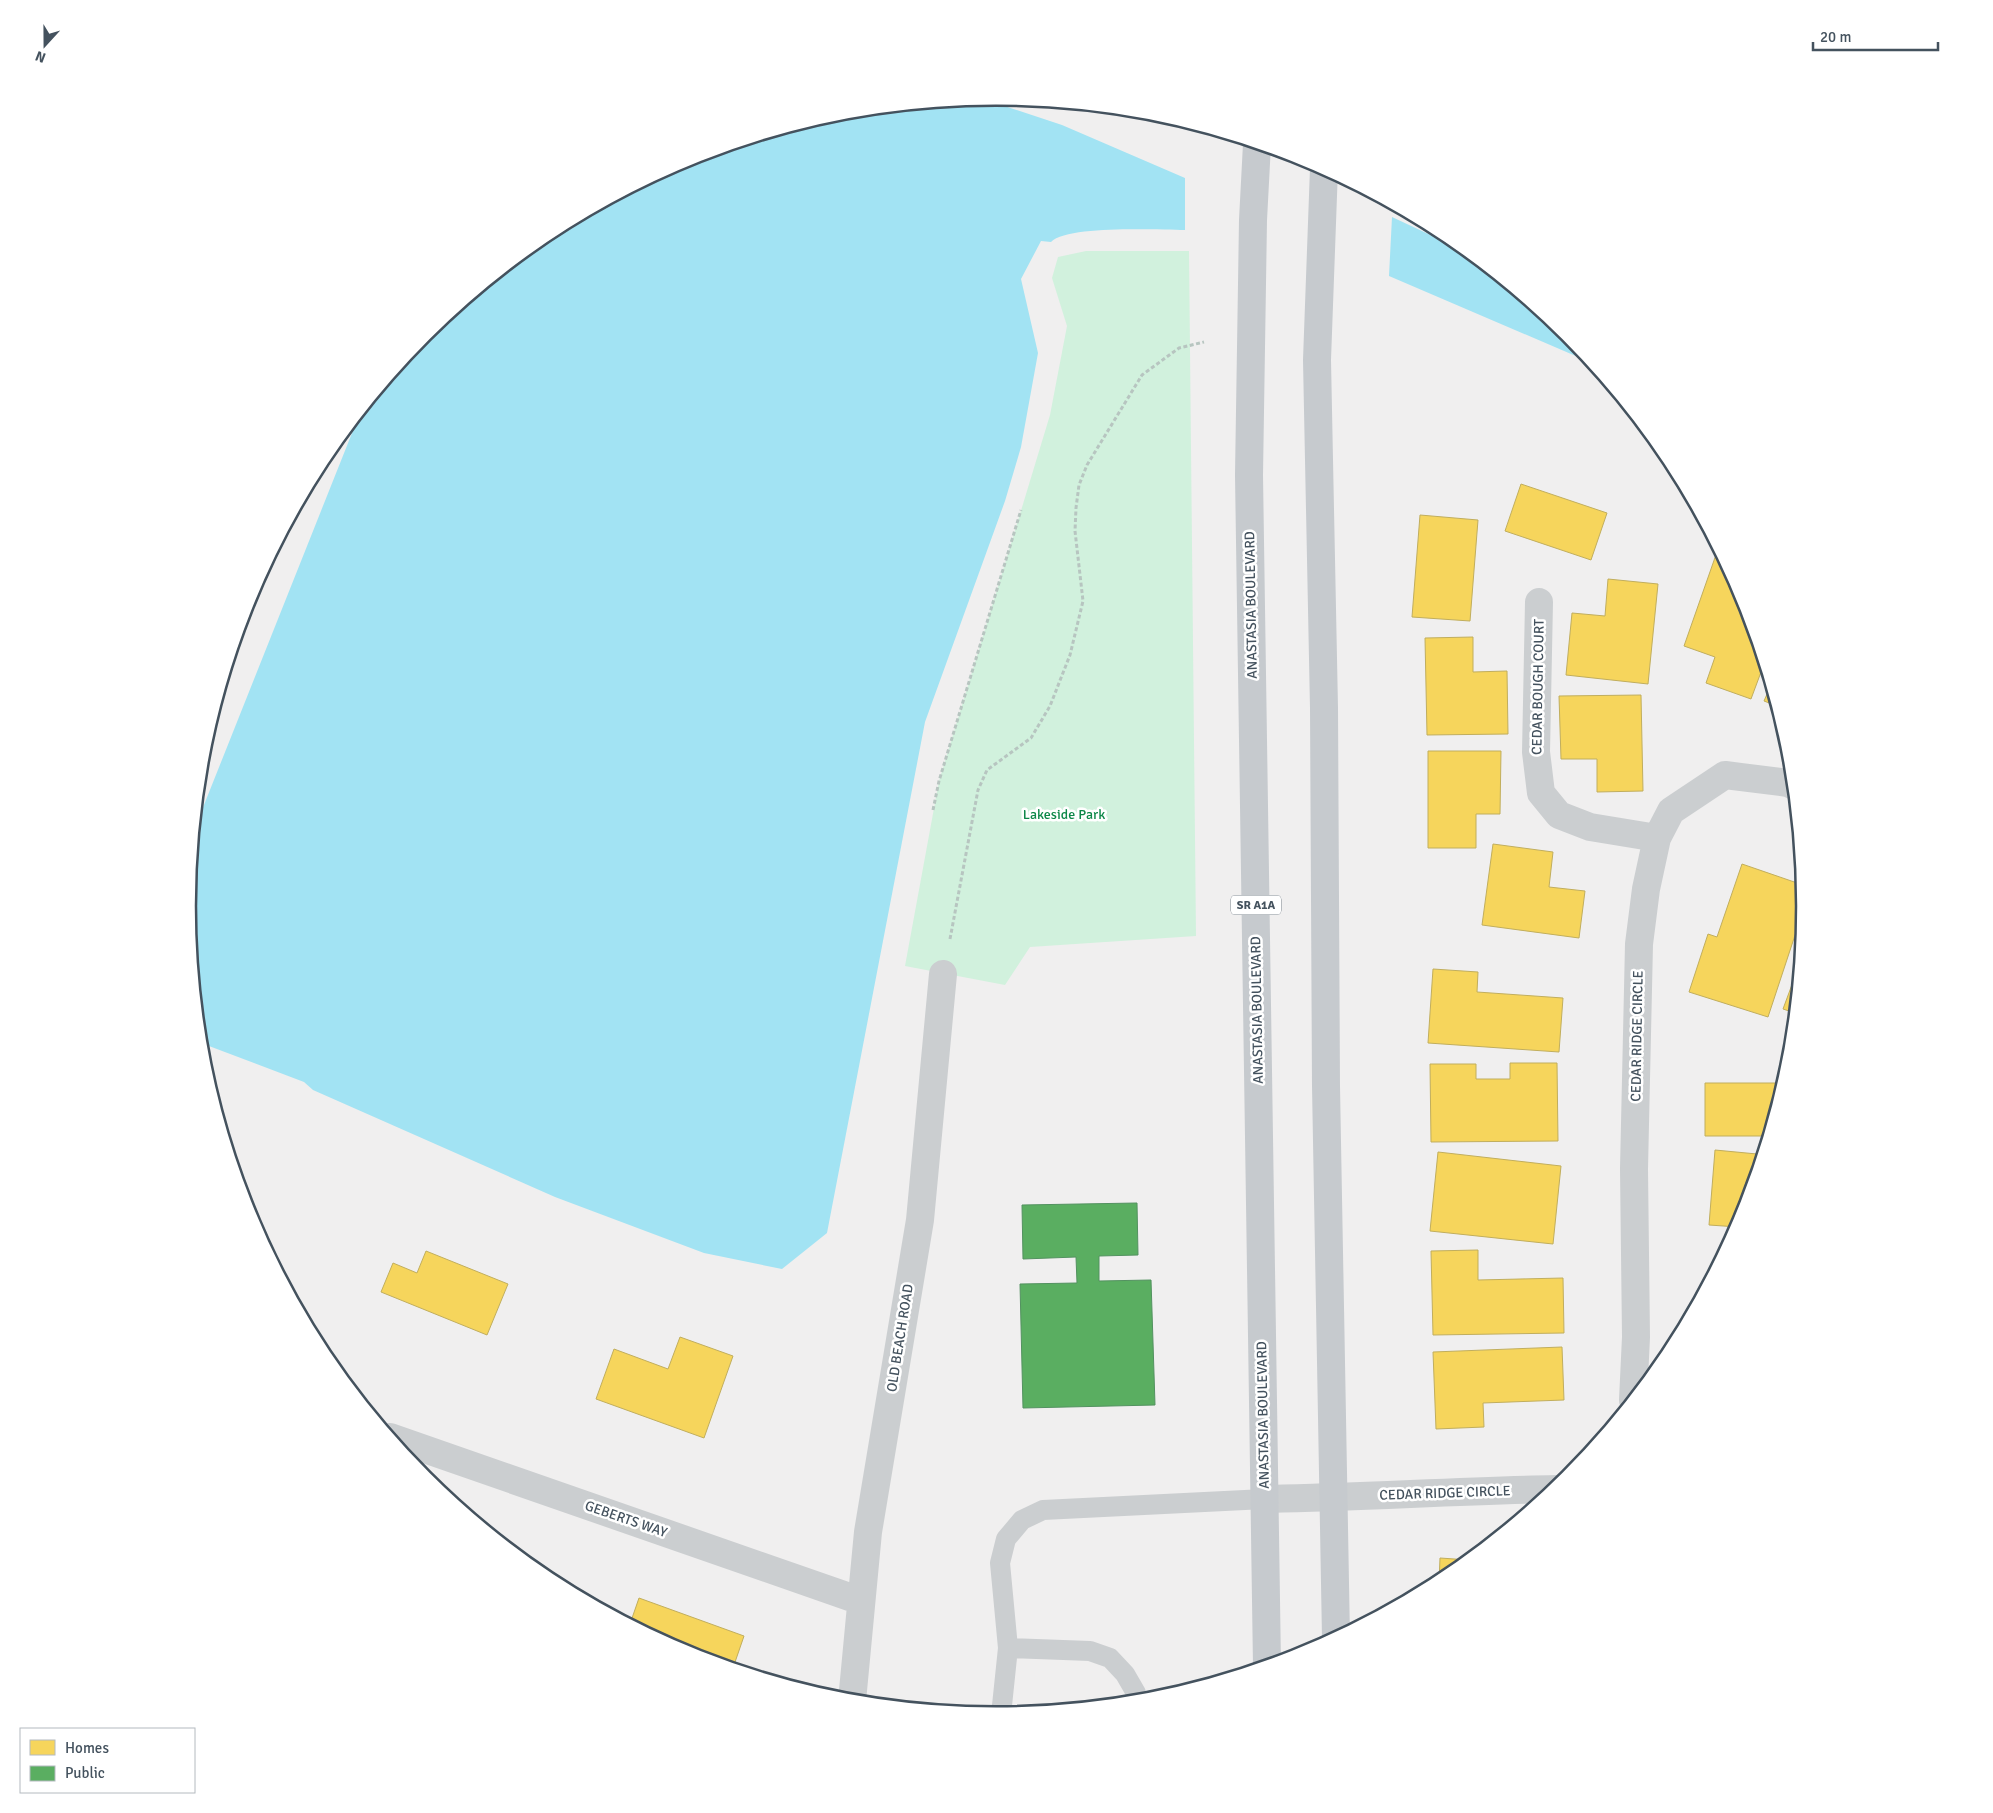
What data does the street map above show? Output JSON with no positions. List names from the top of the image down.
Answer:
{
  "streets": {
    "main road": ["ANASTASIA BOULEVARD", "SR A1A"],
    "street": [
      "CEDAR BOUGH COURT",
      "CEDAR RIDGE CIRCLE",
      "OLD BEACH ROAD",
      "GEBERTS WAY"
    ]
  },
  "crossings": [
    ["ANASTASIA BOULEVARD", "CEDAR RIDGE CIRCLE"],
    ["CEDAR BOUGH COURT", "CEDAR RIDGE CIRCLE"],
    ["OLD BEACH ROAD", "GEBERTS WAY"]
  ],
  "parks": ["Lakeside Park"],
  "legend": ["Homes", "Public"],
  "scale_bar": "20 m",
  "north": "bottom"
}
